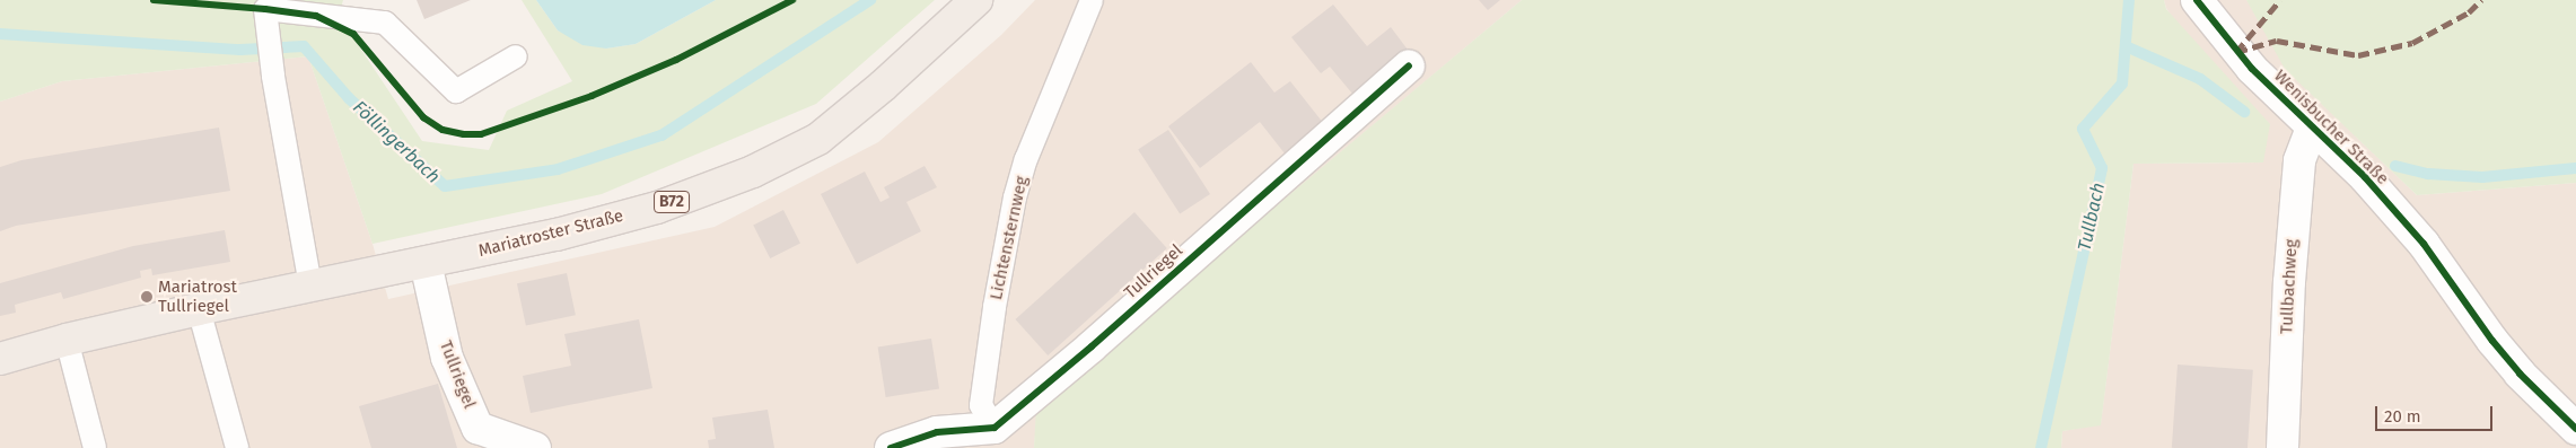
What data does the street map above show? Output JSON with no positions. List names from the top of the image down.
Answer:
{
  "streets": {
    "main road": ["B72", "Mariatroster Straße"],
    "street": ["Wenisbucher Straße", "Tullriegel", "Tullbachweg"],
    "lane": ["Lichtensternweg"]
  },
  "crossings": [
    ["Wenisbucher Straße", "Tullbachweg"],
    ["Mariatroster Straße", "Tullriegel"],
    ["Lichtensternweg", "Tullriegel"]
  ],
  "water": ["Föllingerbach", "Tullbach"],
  "places": ["Mariatrost Tullriegel"],
  "scale_bar": "20 m"
}
